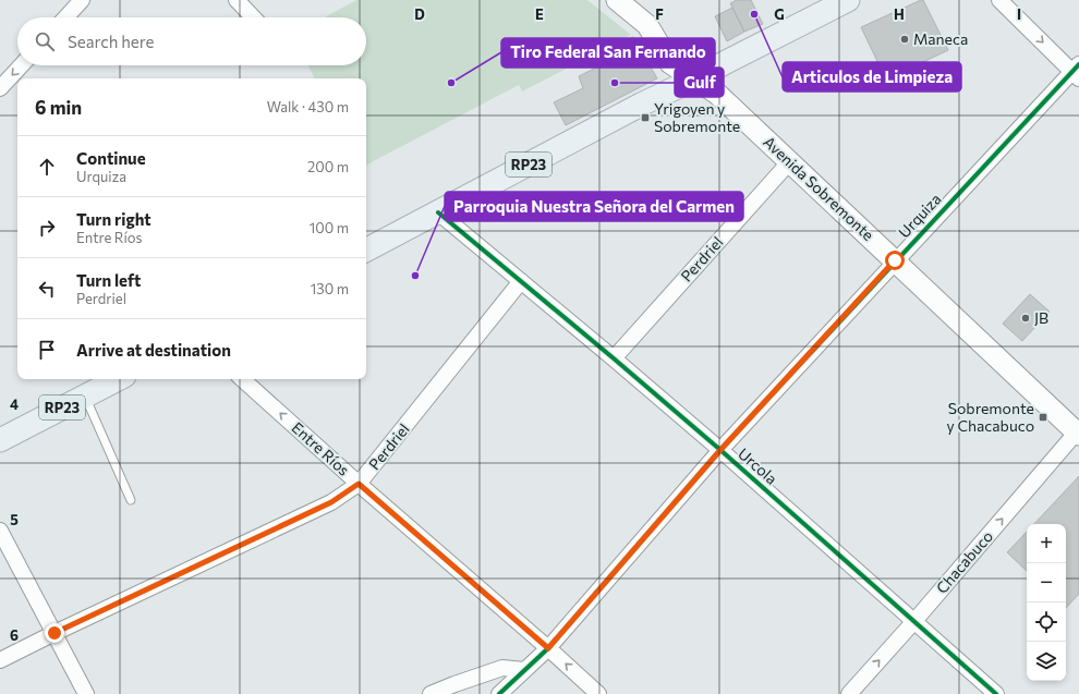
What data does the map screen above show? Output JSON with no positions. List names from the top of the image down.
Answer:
{
  "streets": {
    "main road": ["RP23", "Avenida Sobremonte"],
    "street": [
      "Urquiza",
      "Perdriel",
      "Entre Ríos",
      "Urcola",
      "Chacabuco"
    ]
  },
  "crossings": [
    ["RP23", "Avenida Sobremonte"],
    ["RP23", "Urcola"],
    ["Avenida Sobremonte", "Urquiza"],
    ["Avenida Sobremonte", "Perdriel"],
    ["Avenida Sobremonte", "Chacabuco"],
    ["Urquiza", "Entre Ríos"],
    ["Urquiza", "Urcola"],
    ["Perdriel", "Entre Ríos"],
    ["Perdriel", "Urcola"],
    ["Urcola", "Chacabuco"]
  ],
  "one_way": ["Entre Ríos", "Chacabuco"],
  "places": {
    "other": [
      "Articulos de Limpieza",
      "Maneca",
      "Tiro Federal San Fernando",
      "Gulf",
      "Parroquia Nuestra Señora del Carmen",
      "JB"
    ],
    "transit": ["Yrigoyen y Sobremonte", "Sobremonte y Chacabuco"]
  },
  "page": {
    "search": "Search here",
    "heading": ["6 min", "Walk · 430 m"],
    "list": [
      ["Continue", "Urquiza", "200 m"],
      ["Turn right", "Entre Ríos", "100 m"],
      ["Turn left", "Perdriel", "130 m"],
      "Arrive at destination"
    ],
    "map_buttons": ["+", "−"]
  },
  "grid": {
    "columns": [
      "D",
      "E",
      "F",
      "G",
      "H",
      "I"
    ],
    "rows": ["4", "5", "6"]
  }
}
